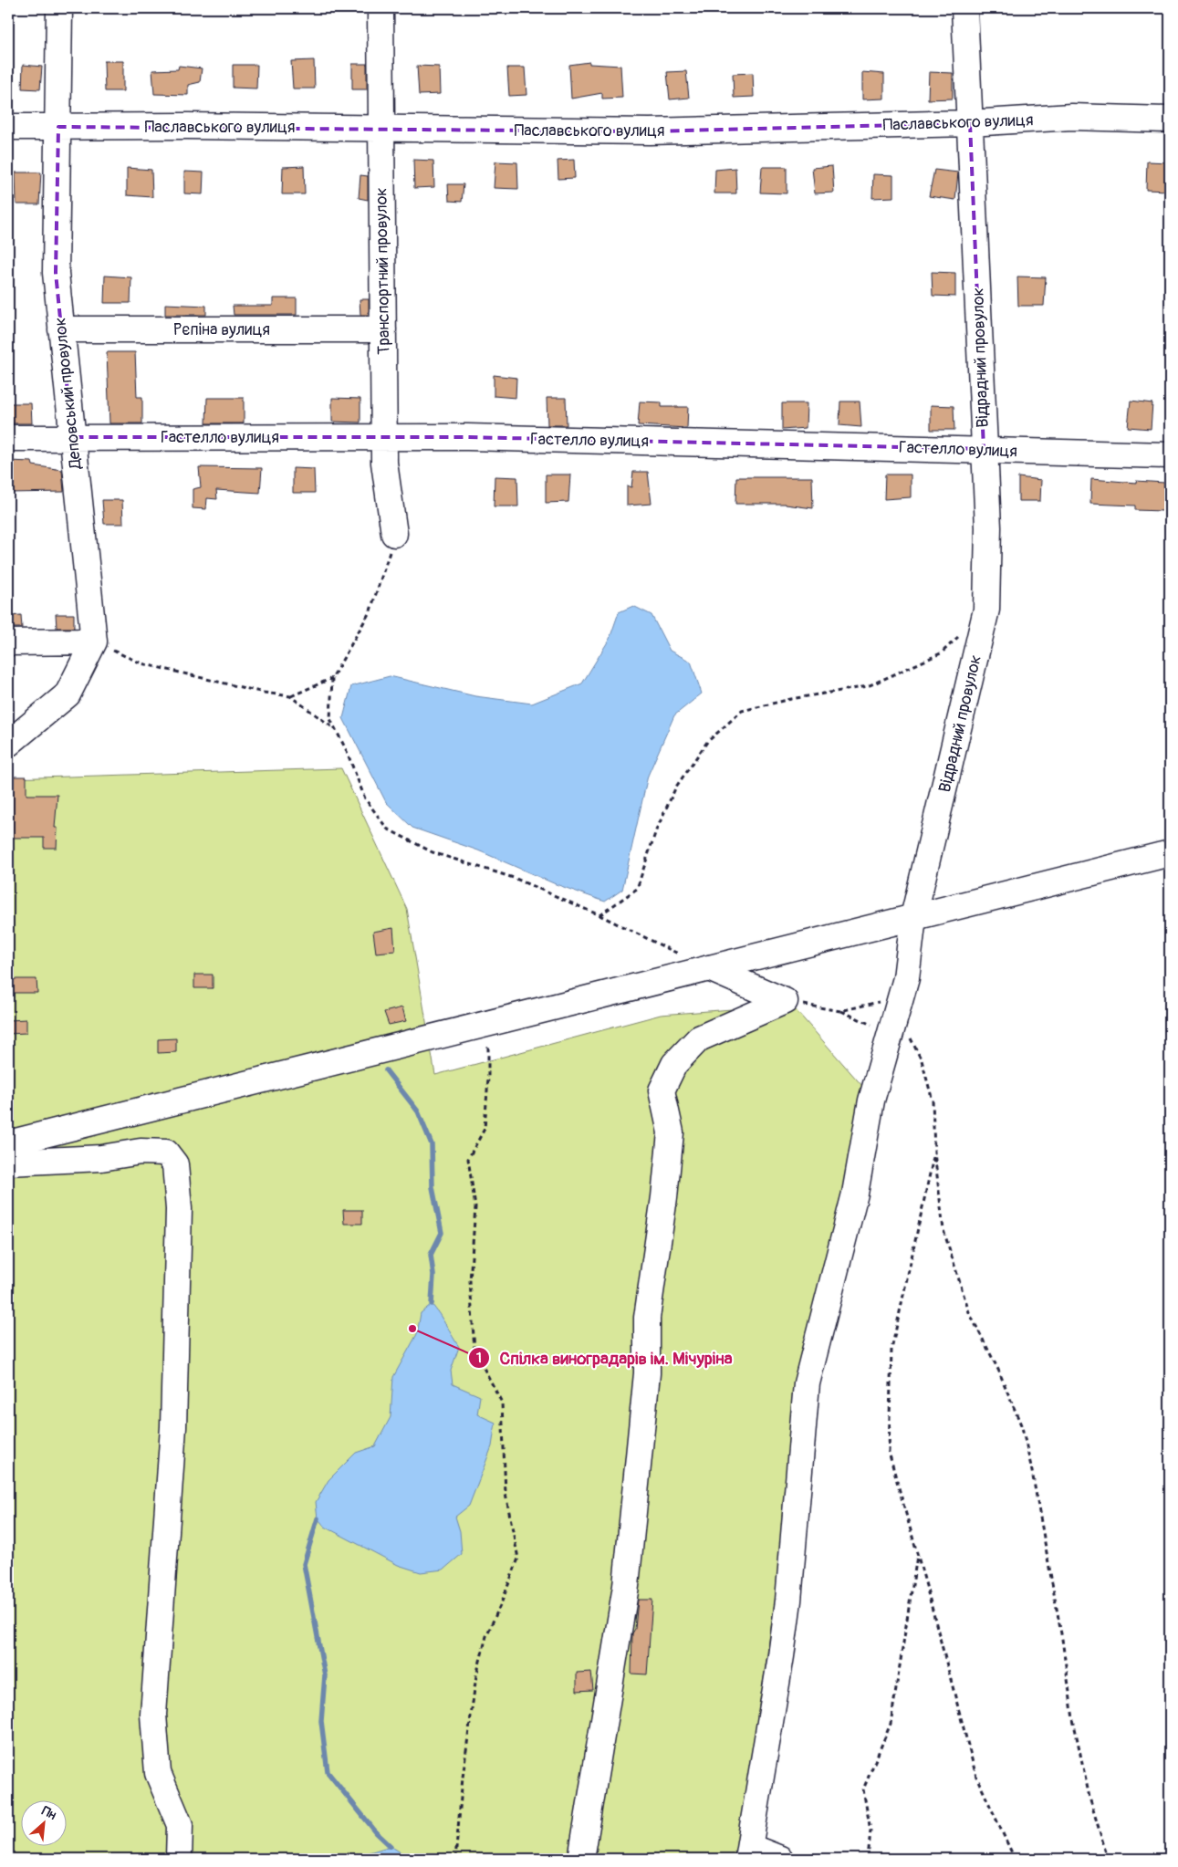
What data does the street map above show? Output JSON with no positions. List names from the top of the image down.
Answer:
{
  "streets": {
    "street": [
      "Паславського вулиця",
      "Транспортний провулок",
      "Рєпіна вулиця",
      "Відрадний провулок",
      "Деповський провулок",
      "Гастелло вулиця"
    ]
  },
  "crossings": [
    ["Паславського вулиця", "Транспортний провулок"],
    ["Паславського вулиця", "Відрадний провулок"],
    ["Паславського вулиця", "Деповський провулок"],
    ["Транспортний провулок", "Рєпіна вулиця"],
    ["Транспортний провулок", "Гастелло вулиця"],
    ["Рєпіна вулиця", "Деповський провулок"],
    ["Відрадний провулок", "Гастелло вулиця"],
    ["Деповський провулок", "Гастелло вулиця"]
  ],
  "places": ["Спілка виноградарів ім. Мічуріна"],
  "north": "top right"
}
